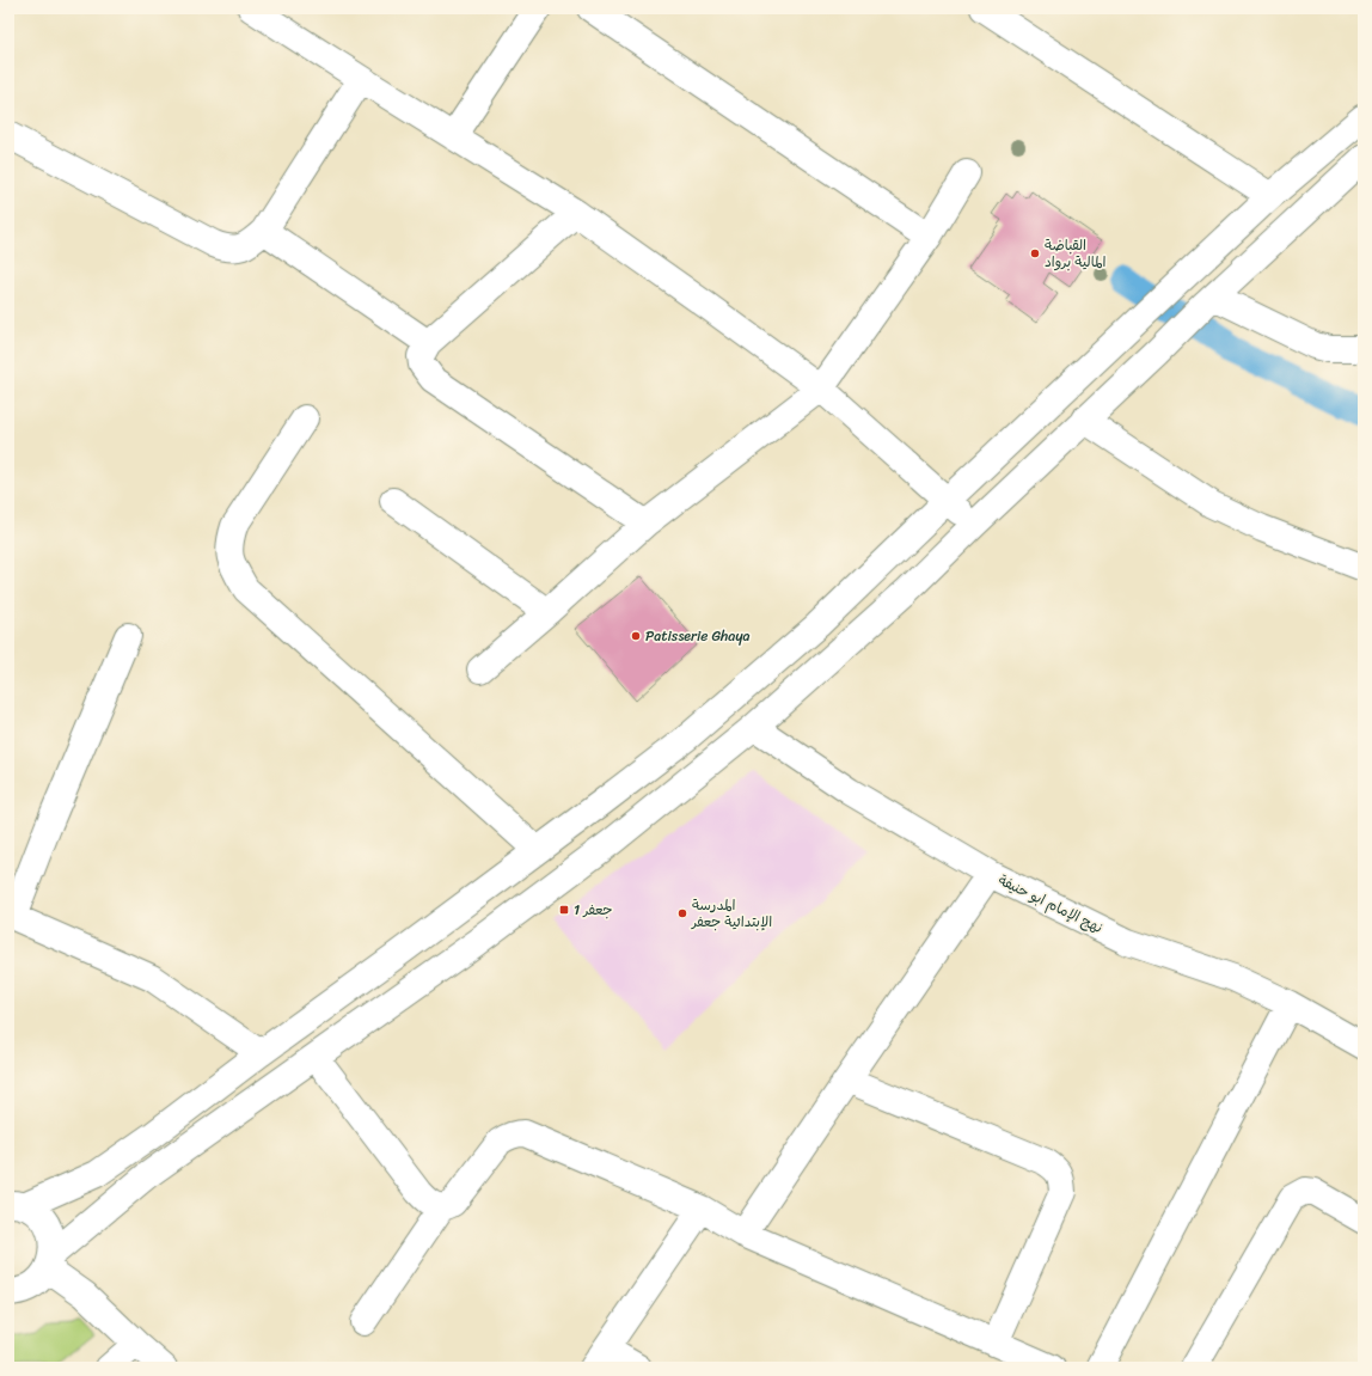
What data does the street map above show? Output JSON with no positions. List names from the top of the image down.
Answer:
{
  "streets": {
    "street": ["نهج الإمام ابو حنيفة"]
  },
  "places": {
    "other": ["القباضة المالية برواد", "Patisserie Ghaya", "المدرسة الإبتدائية جعفر"],
    "transit": ["جعفر 1"]
  }
}
